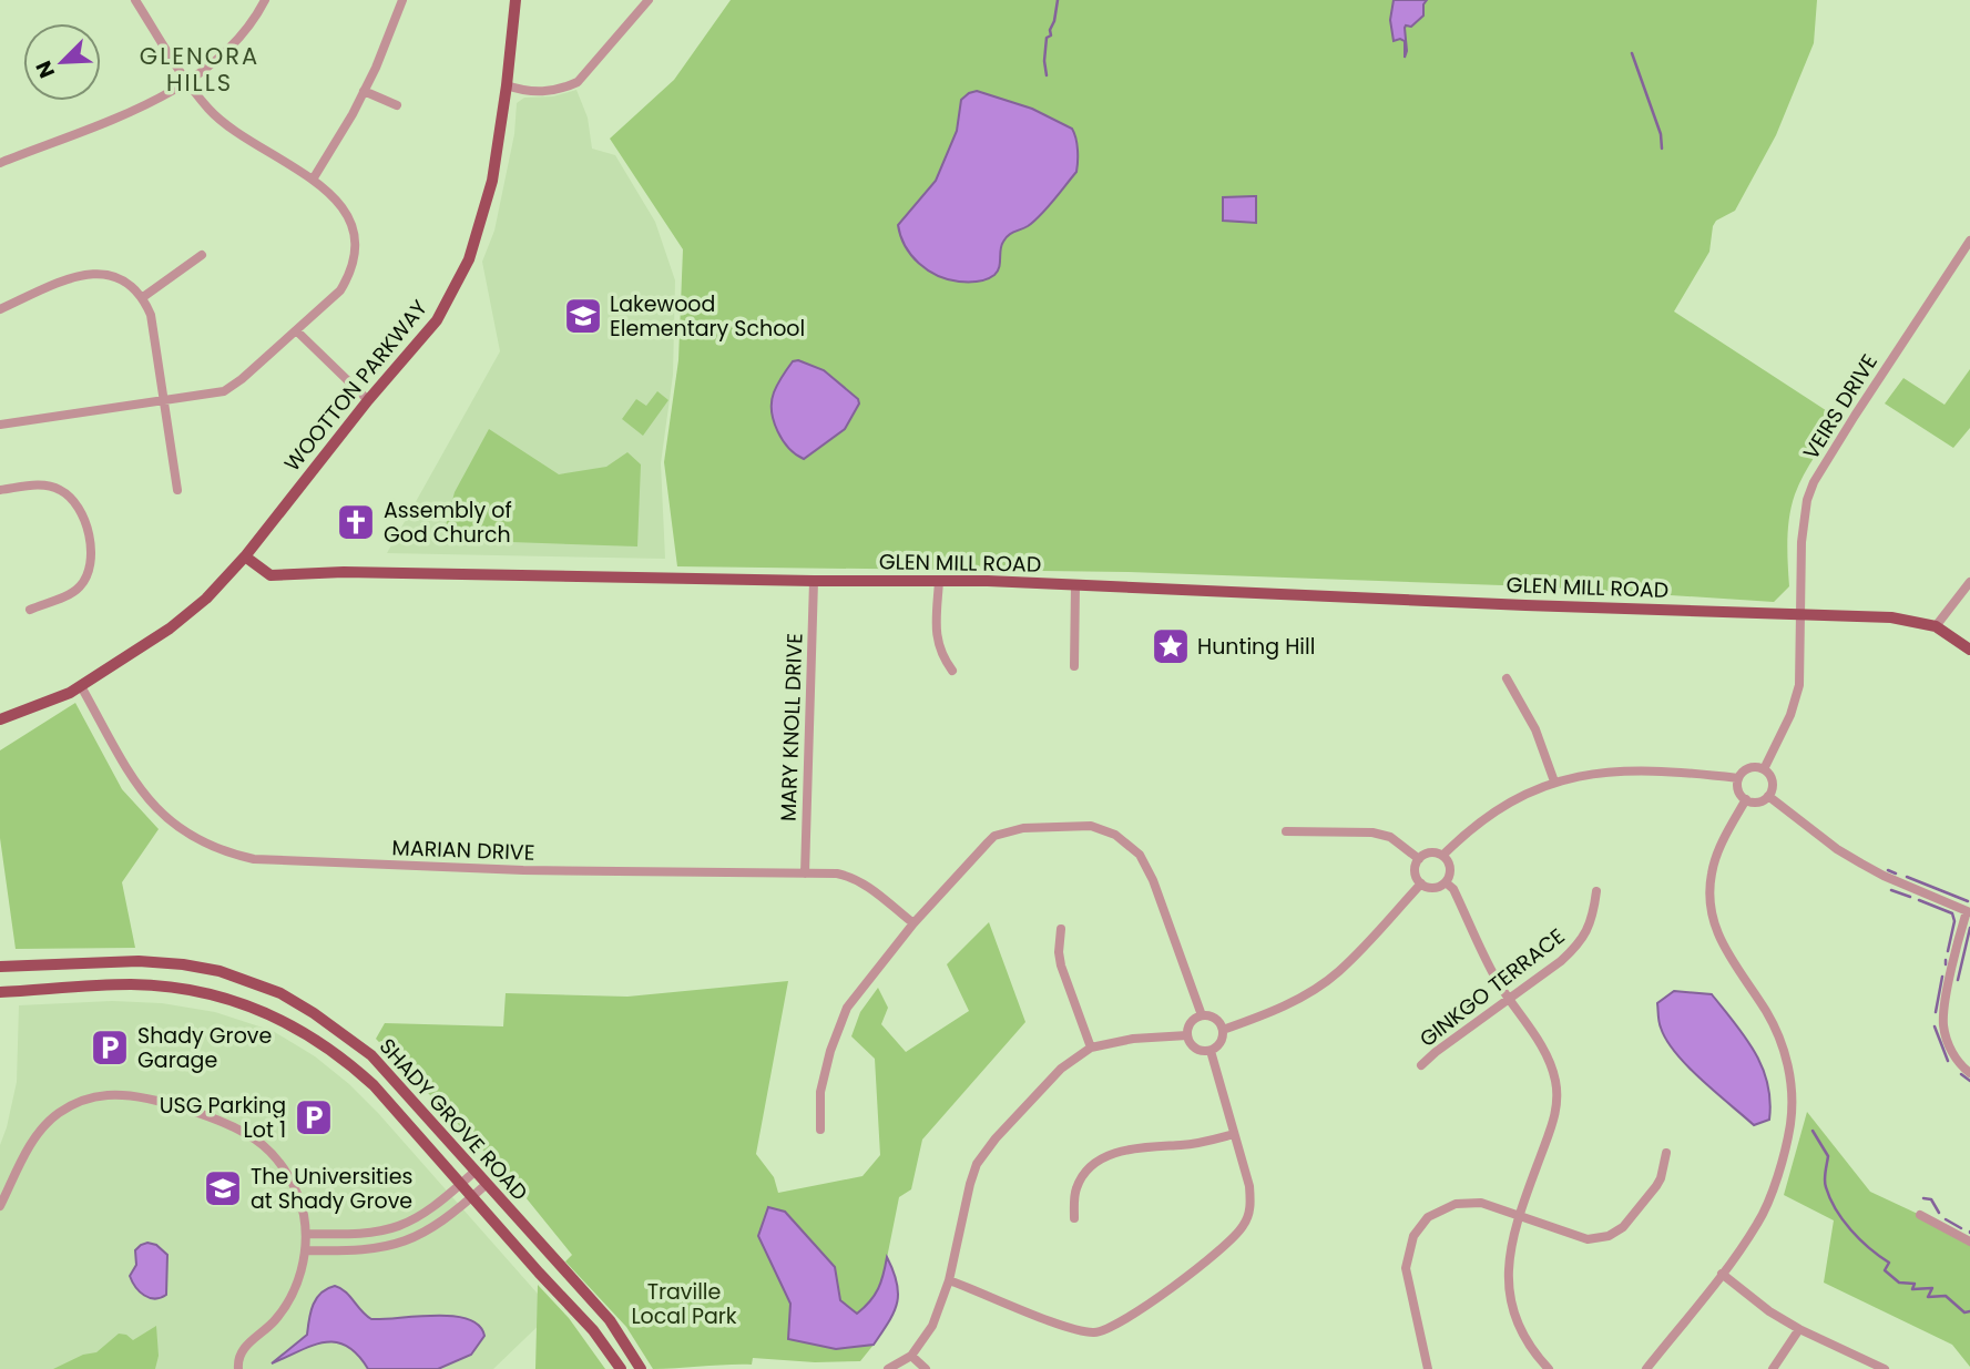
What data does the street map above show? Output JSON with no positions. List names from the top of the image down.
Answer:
{
  "streets": {
    "main road": ["WOOTTON PARKWAY", "GLEN MILL ROAD", "SHADY GROVE ROAD"],
    "street": [
      "VEIRS DRIVE",
      "MARY KNOLL DRIVE",
      "MARIAN DRIVE",
      "GINKGO TERRACE"
    ]
  },
  "crossings": [
    ["WOOTTON PARKWAY", "GLEN MILL ROAD"],
    ["VEIRS DRIVE", "GLEN MILL ROAD"],
    ["GLEN MILL ROAD", "MARY KNOLL DRIVE"],
    ["MARY KNOLL DRIVE", "MARIAN DRIVE"]
  ],
  "districts": ["GLENORA HILLS"],
  "parks": ["Traville Local Park"],
  "places": {
    "school or university": ["Lakewood Elementary School", "The Universities at Shady Grove"],
    "church": ["Assembly of God Church"],
    "place": ["Hunting Hill"],
    "parking": ["Shady Grove Garage", "USG Parking Lot 1"]
  },
  "north": "bottom left"
}
